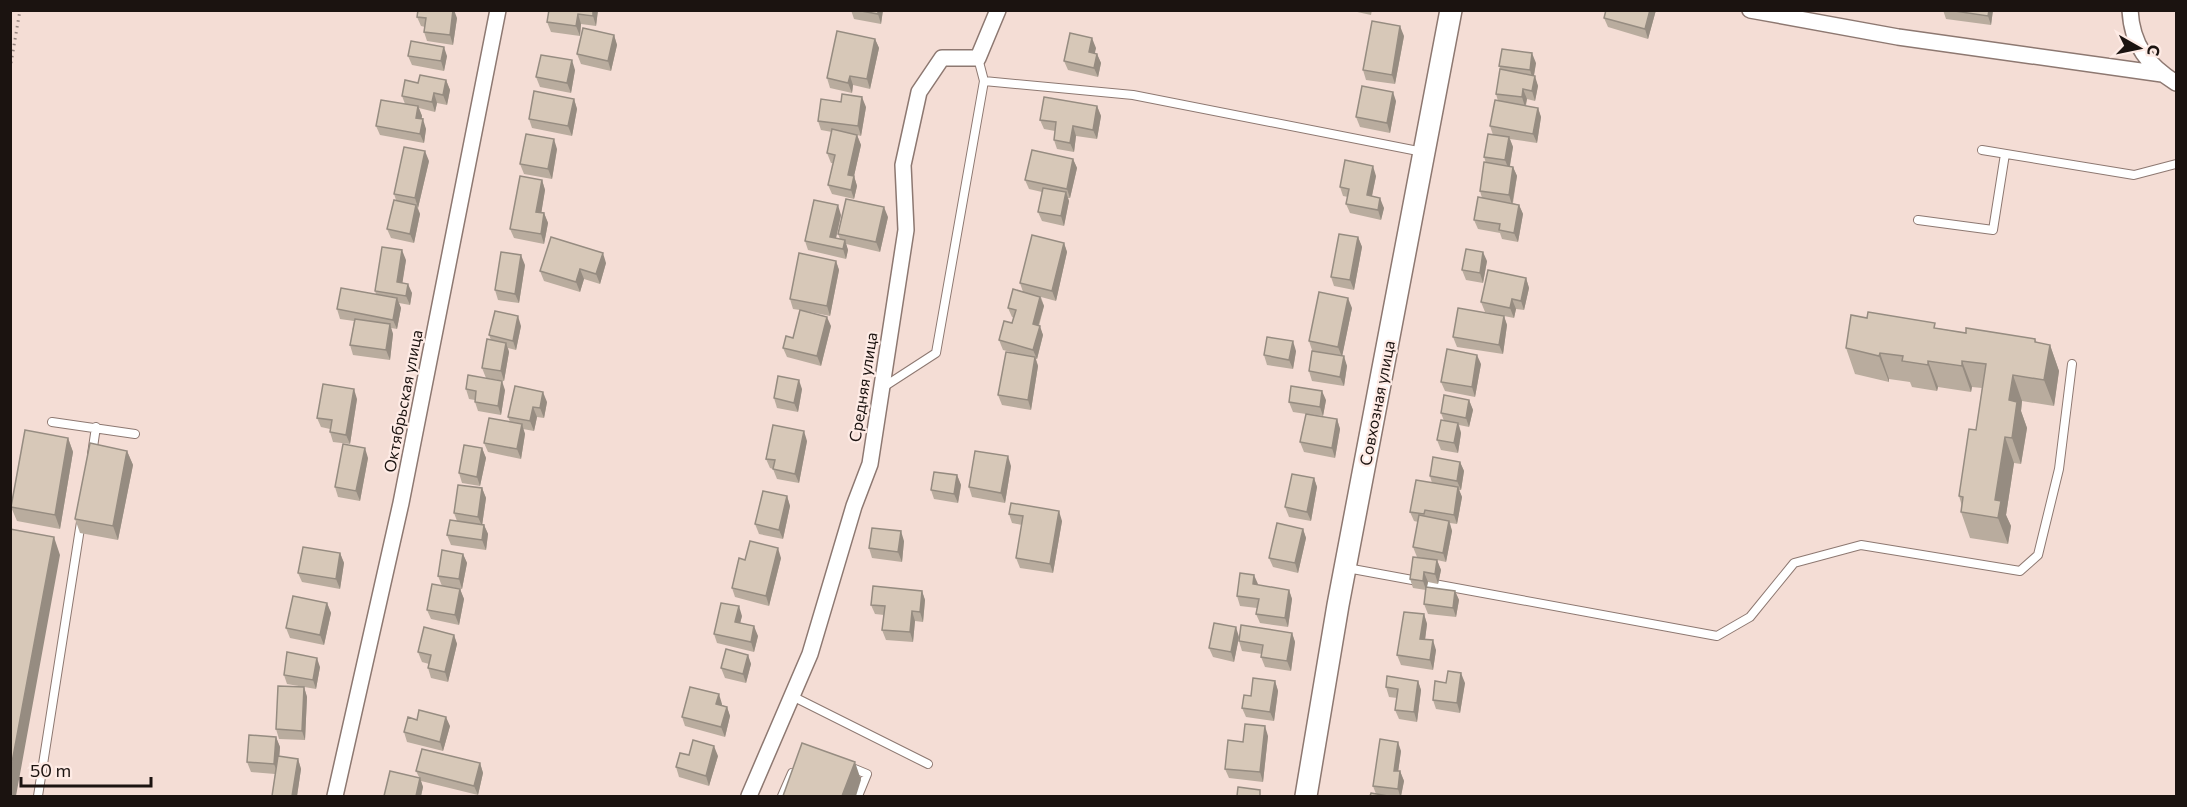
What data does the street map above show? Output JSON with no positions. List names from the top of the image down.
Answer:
{
  "streets": {
    "street": ["Средняя улица", "Октябрьская улица", "Совхозная улица"]
  },
  "scale_bar": "50 m",
  "north": "right"
}
